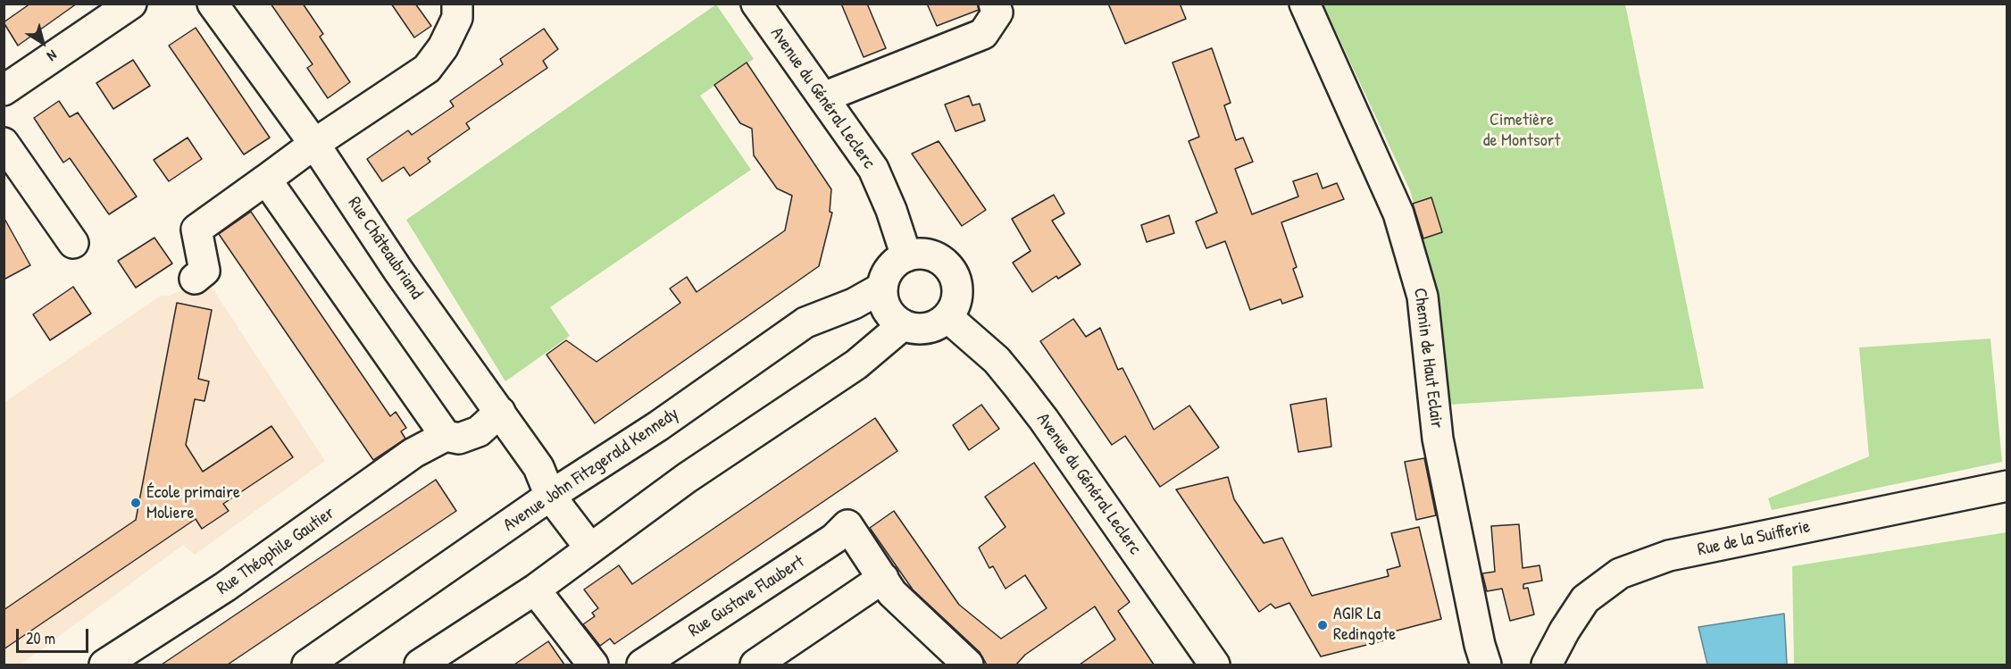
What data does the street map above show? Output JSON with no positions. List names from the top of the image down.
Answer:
{
  "streets": {
    "street": [
      "Avenue du Général Leclerc",
      "Rue Châteaubriand",
      "Chemin de Haut Eclair",
      "Avenue John Fitzgerald Kennedy",
      "Rue de la Suifferie",
      "Rue Théophile Gautier",
      "Rue Gustave Flaubert"
    ]
  },
  "crossings": [
    ["Avenue du Général Leclerc", "Avenue John Fitzgerald Kennedy"],
    ["Rue Châteaubriand", "Avenue John Fitzgerald Kennedy"]
  ],
  "parks": ["Cimetière de Montsort"],
  "places": ["École primaire Moliere", "AGIR La Redingote"],
  "scale_bar": "20 m",
  "north": "bottom right"
}
